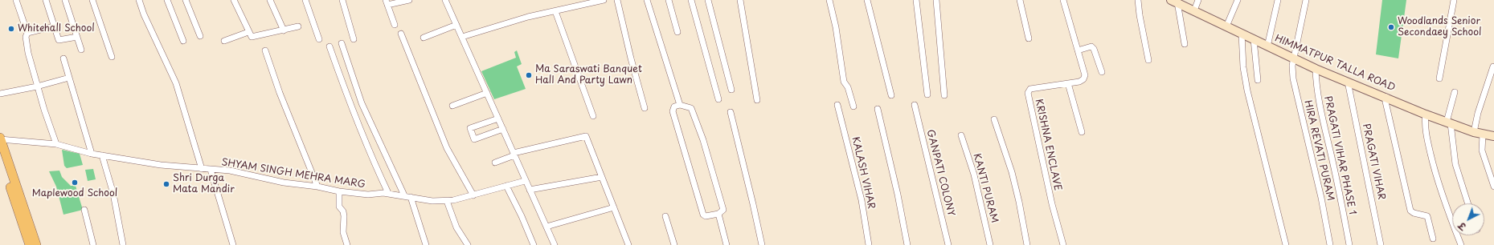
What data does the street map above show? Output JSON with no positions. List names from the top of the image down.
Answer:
{
  "streets": {
    "street": [
      "HIMMATPUR TALLA ROAD",
      "KRISHNA ENCLAVE",
      "HIRA REVATI PURAM",
      "PRAGATI VIHAR PHASE 1",
      "PRAGATI VIHAR",
      "KALASH VIHAR",
      "GANPATI COLONY",
      "SHYAM SINGH MEHRA MARG",
      "KANTI PURAM"
    ]
  },
  "crossings": [
    ["HIMMATPUR TALLA ROAD", "HIRA REVATI PURAM"],
    ["HIMMATPUR TALLA ROAD", "PRAGATI VIHAR PHASE 1"],
    ["HIMMATPUR TALLA ROAD", "PRAGATI VIHAR"]
  ],
  "places": [
    "Woodlands Senior Secondaey School",
    "Whitehall School",
    "Ma Saraswati Banquet Hall And Party Lawn",
    "Maplewood School",
    "Shri Durga Mata Mandir"
  ],
  "north": "bottom left"
}
